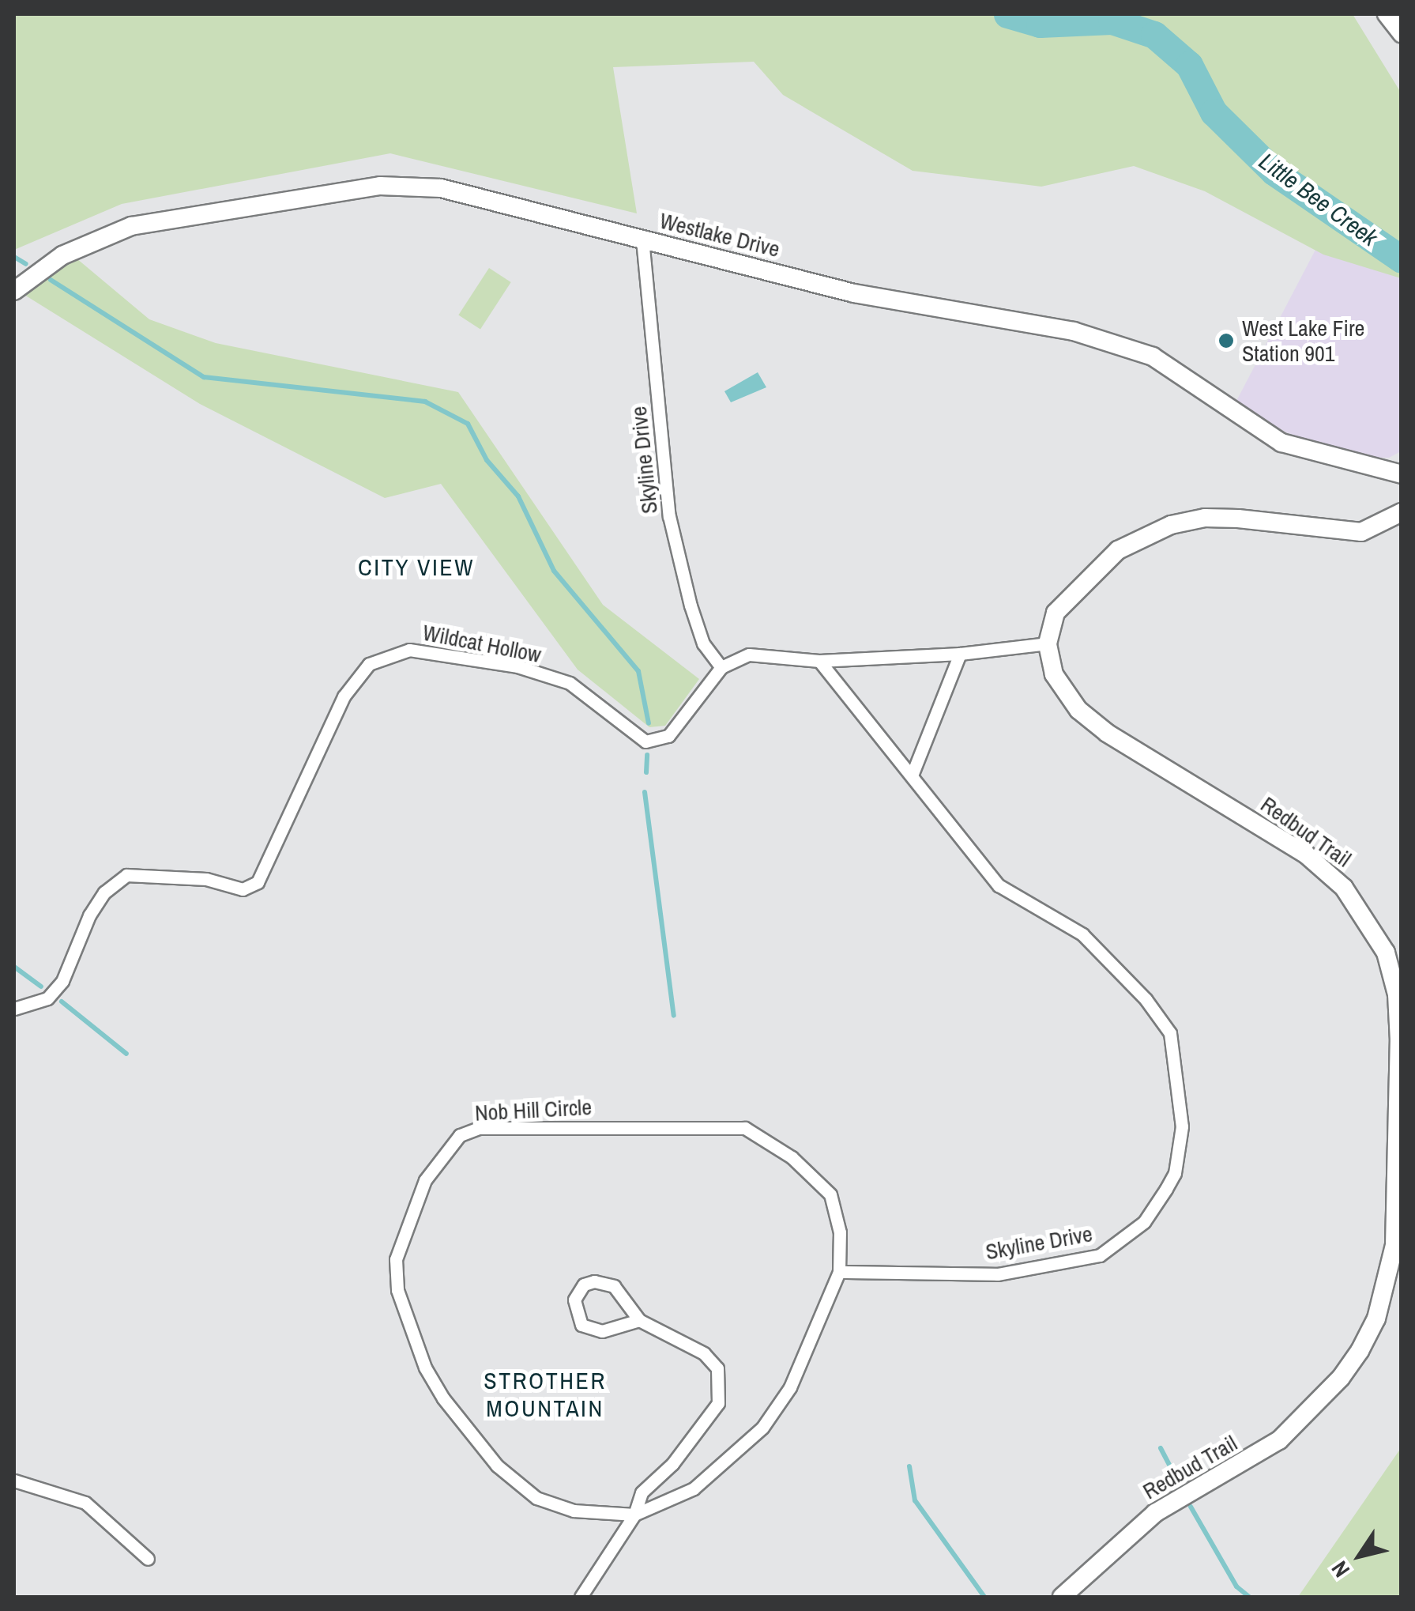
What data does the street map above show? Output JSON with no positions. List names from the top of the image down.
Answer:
{
  "streets": {
    "street": [
      "Westlake Drive",
      "Skyline Drive",
      "Wildcat Hollow",
      "Redbud Trail",
      "Nob Hill Circle"
    ]
  },
  "crossings": [
    ["Westlake Drive", "Skyline Drive"],
    ["Skyline Drive", "Wildcat Hollow"],
    ["Skyline Drive", "Nob Hill Circle"]
  ],
  "districts": ["CITY VIEW", "STROTHER MOUNTAIN"],
  "water": ["Little Bee Creek"],
  "places": ["West Lake Fire Station 901"],
  "north": "bottom left"
}
